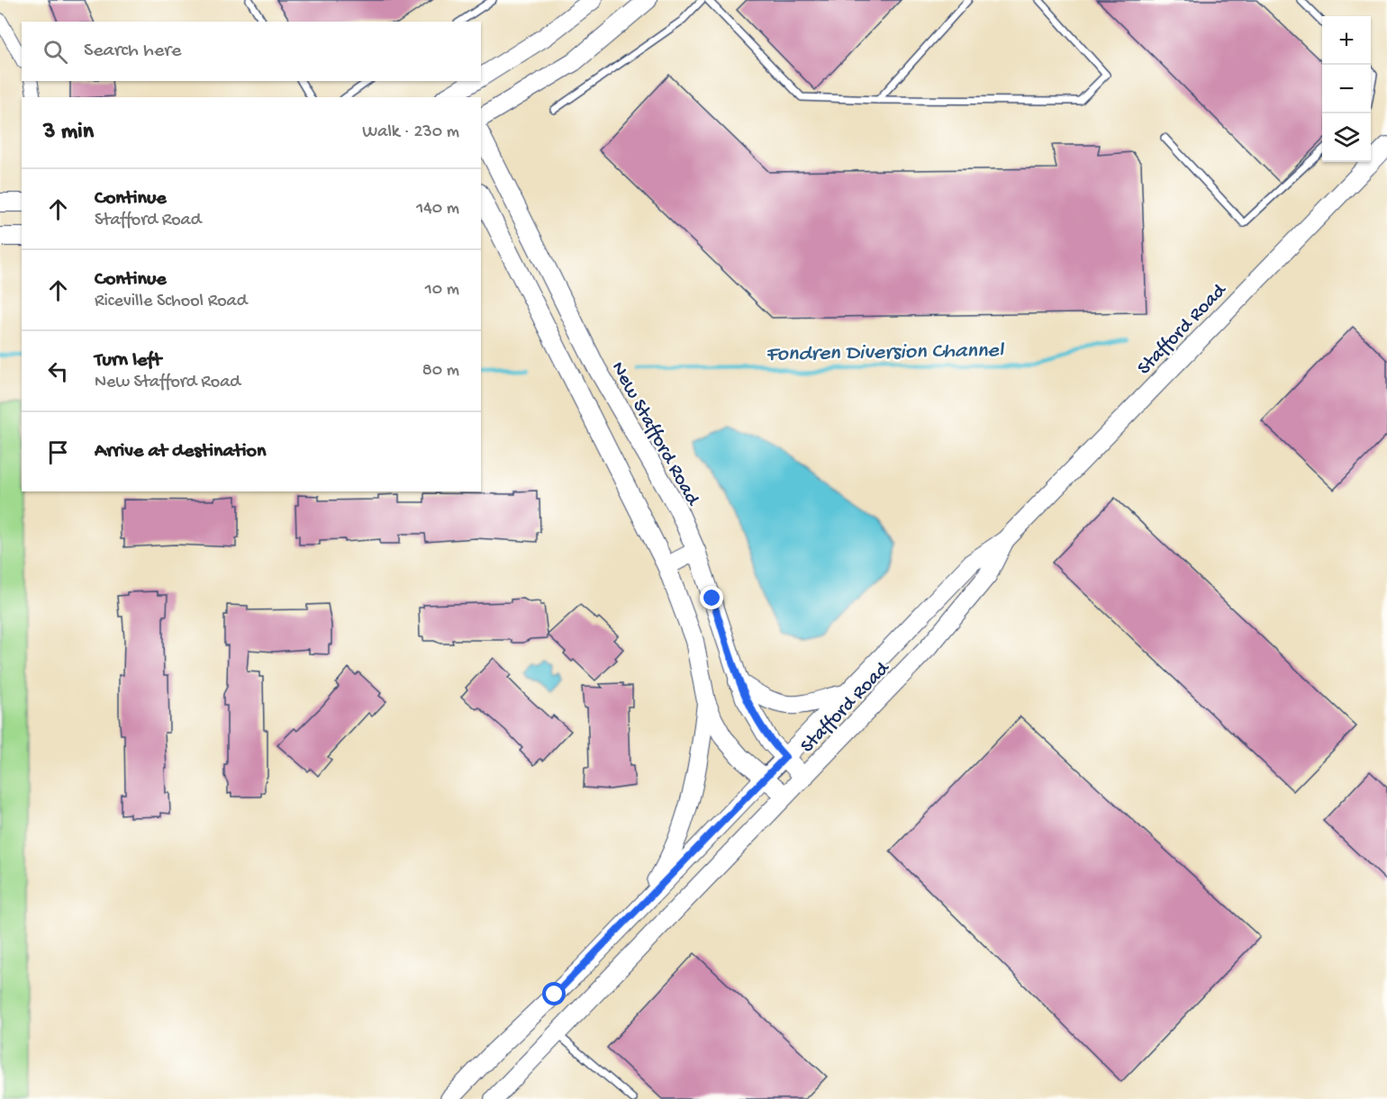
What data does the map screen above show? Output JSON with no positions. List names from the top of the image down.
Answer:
{
  "streets": {
    "main road": ["Stafford Road", "New Stafford Road"]
  },
  "crossings": [
    ["Stafford Road", "New Stafford Road"]
  ],
  "water": ["Fondren Diversion Channel"],
  "page": {
    "map_buttons": ["+", "−"],
    "search": "Search here",
    "heading": ["3 min", "Walk · 230 m"],
    "list": [
      ["Continue", "Stafford Road", "140 m"],
      ["Continue", "Riceville School Road", "10 m"],
      ["Turn left", "New Stafford Road", "80 m"],
      "Arrive at destination"
    ]
  }
}
